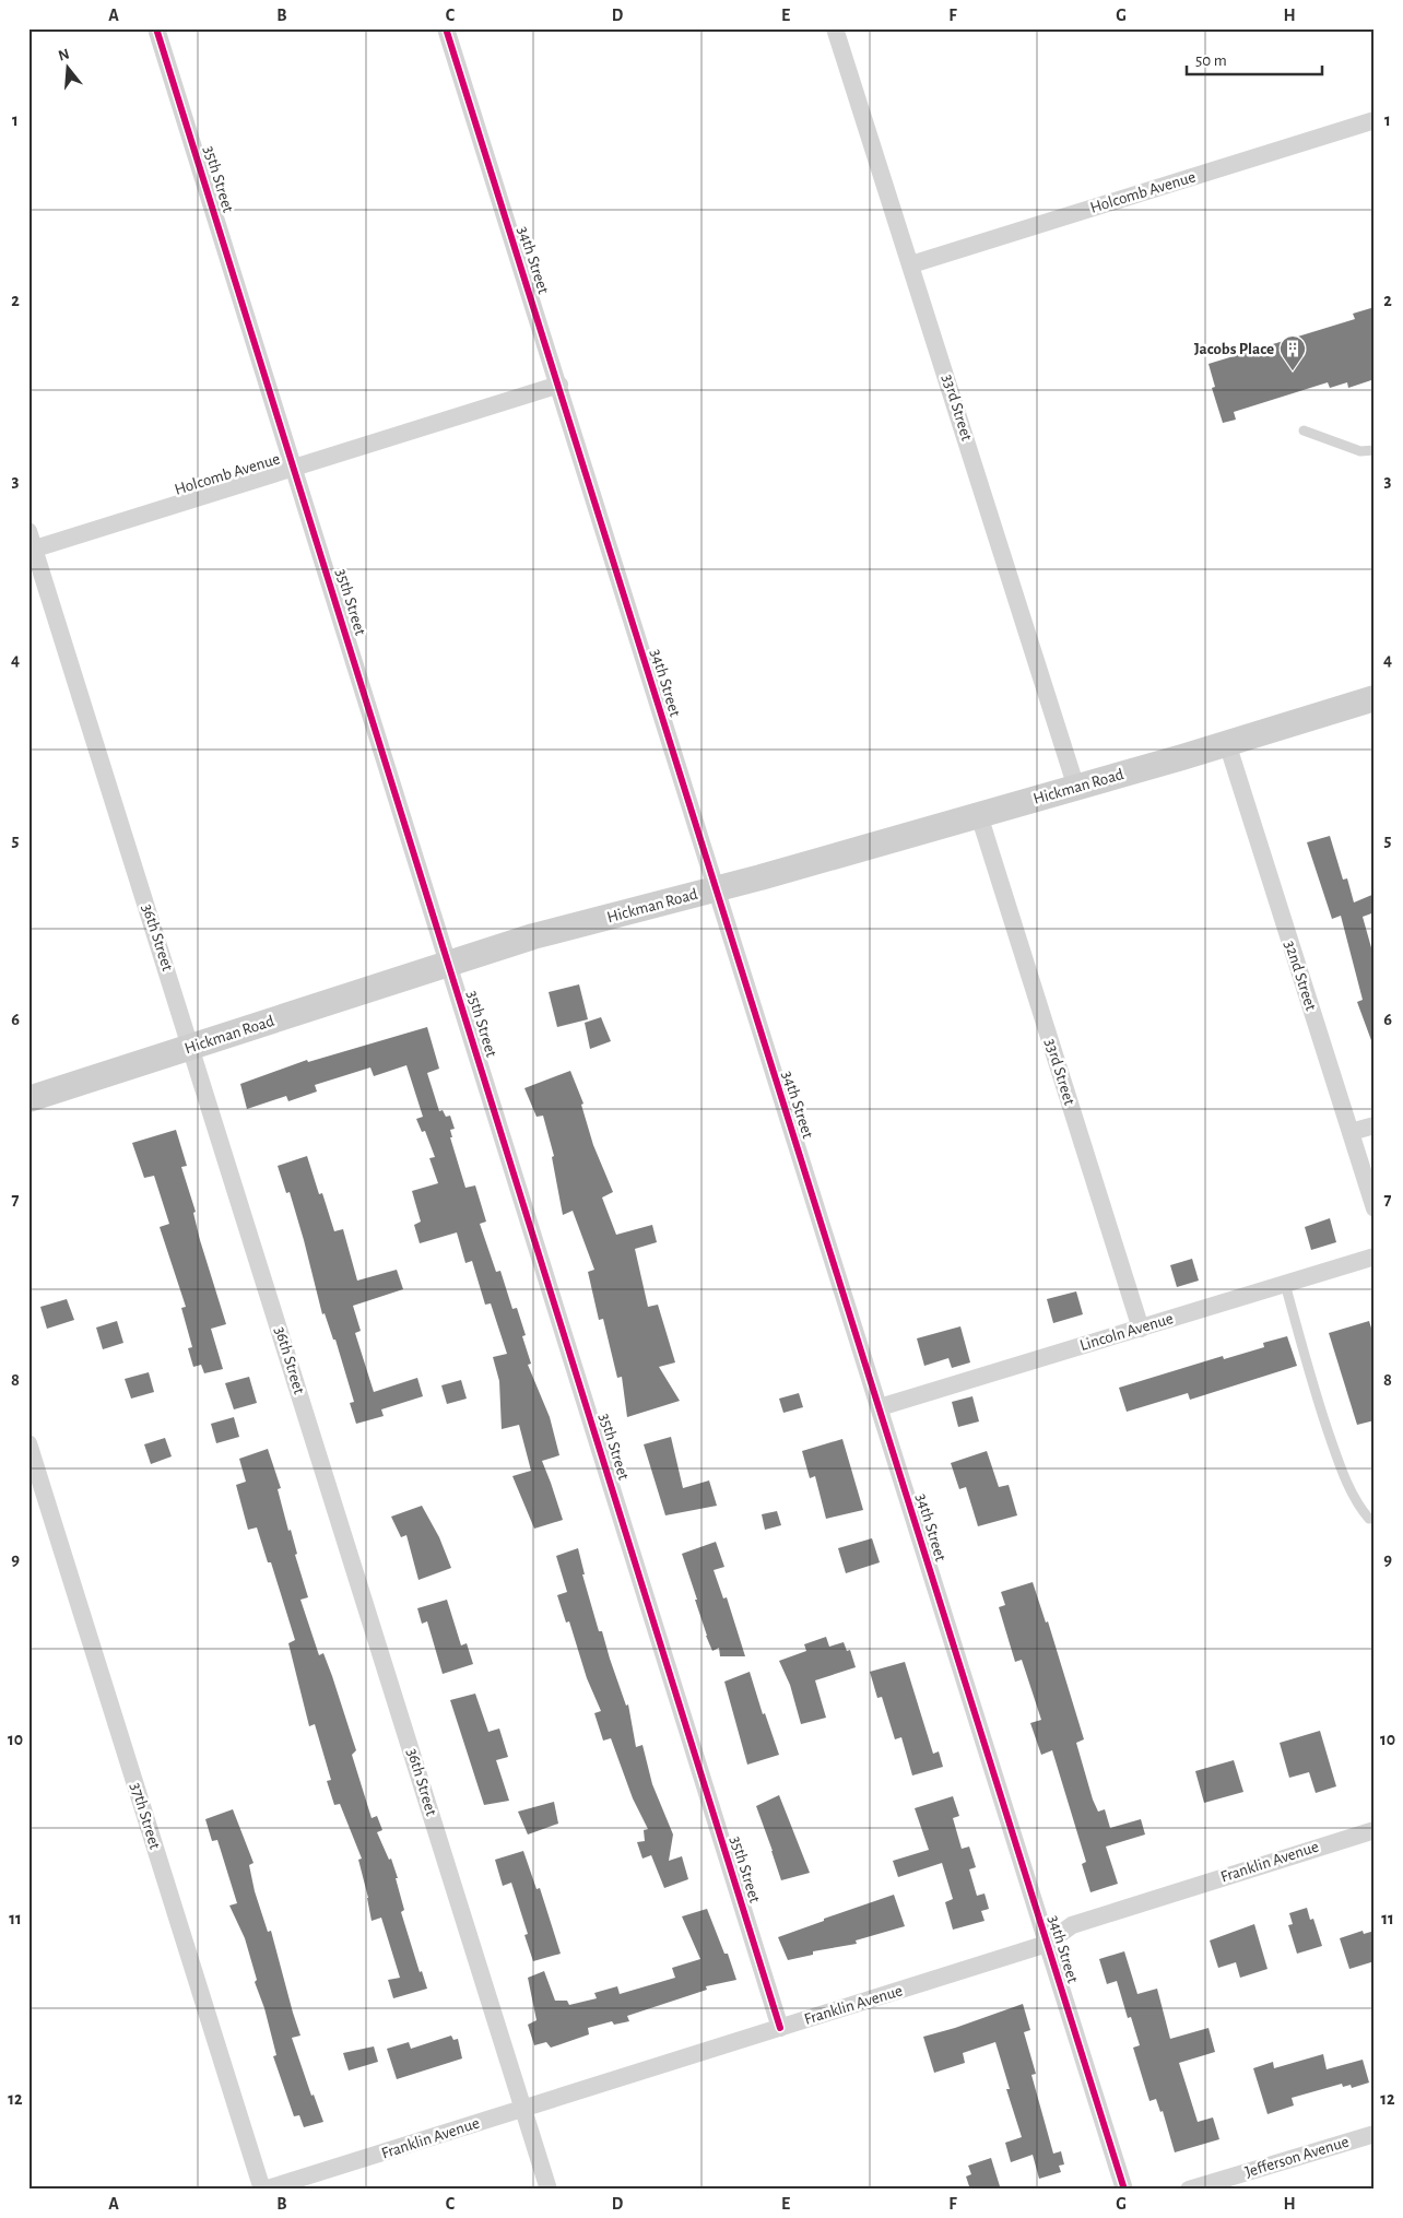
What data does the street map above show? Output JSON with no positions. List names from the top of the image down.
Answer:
{
  "streets": {
    "main road": ["Hickman Road"],
    "street": [
      "35th Street",
      "Holcomb Avenue",
      "34th Street",
      "33rd Street",
      "36th Street",
      "32nd Street",
      "Lincoln Avenue",
      "37th Street",
      "Franklin Avenue",
      "Jefferson Avenue"
    ]
  },
  "crossings": [
    ["35th Street", "Holcomb Avenue"],
    ["35th Street", "Hickman Road"],
    ["35th Street", "Franklin Avenue"],
    ["Holcomb Avenue", "34th Street"],
    ["Holcomb Avenue", "33rd Street"],
    ["Holcomb Avenue", "36th Street"],
    ["34th Street", "Hickman Road"],
    ["34th Street", "Lincoln Avenue"],
    ["34th Street", "Franklin Avenue"],
    ["33rd Street", "Hickman Road"],
    ["33rd Street", "Lincoln Avenue"],
    ["Hickman Road", "36th Street"],
    ["Hickman Road", "32nd Street"],
    ["36th Street", "Franklin Avenue"],
    ["37th Street", "Franklin Avenue"]
  ],
  "places": {
    "building": ["Jacobs Place"]
  },
  "scale_bar": "50 m",
  "north": "top",
  "grid": {
    "columns": [
      "A",
      "B",
      "C",
      "D",
      "E",
      "F",
      "G",
      "H"
    ],
    "rows": [
      "1",
      "2",
      "3",
      "4",
      "5",
      "6",
      "7",
      "8",
      "9",
      "10",
      "11",
      "12"
    ]
  }
}
